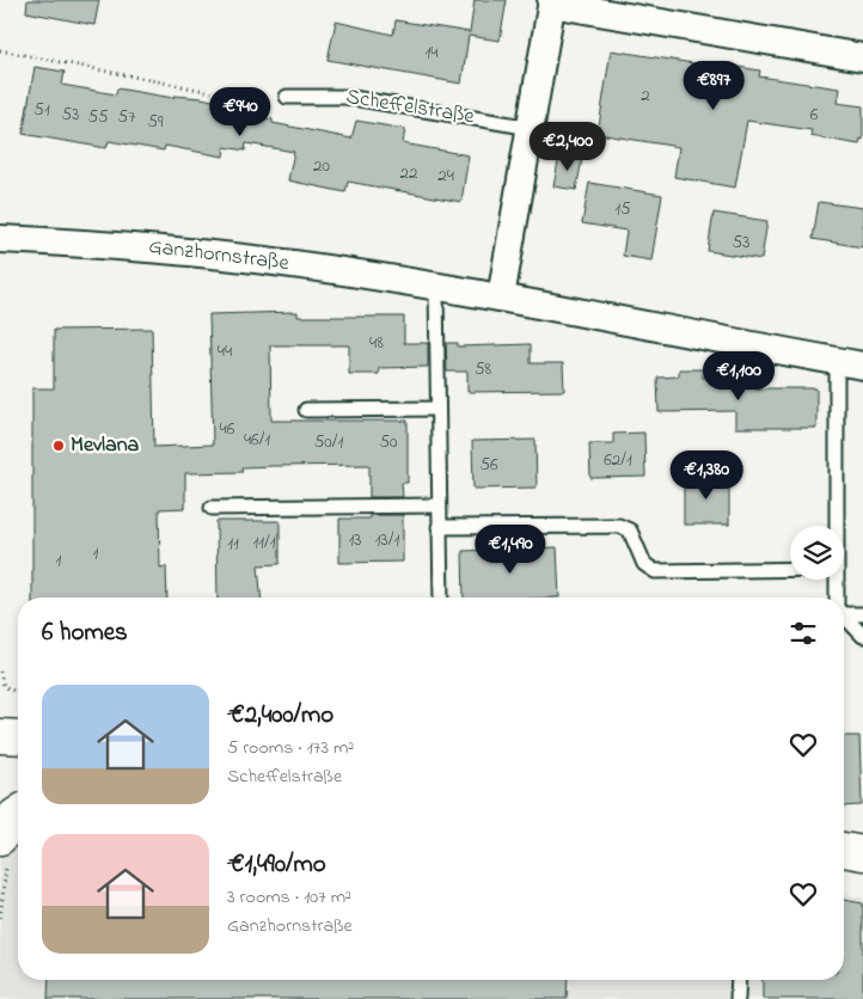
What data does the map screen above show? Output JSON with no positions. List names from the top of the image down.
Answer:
{
  "streets": {
    "street": ["Ganzhornstraße"],
    "lane": ["Scheffelstraße"]
  },
  "places": ["Mevlana"],
  "house_numbers": [
    "14",
    "2",
    "51",
    "53",
    "6",
    "55",
    "57",
    "59",
    "20",
    "22",
    "24",
    "15",
    "53",
    "48",
    "44",
    "58",
    "46",
    "46/1",
    "50/1",
    "50",
    "62/1",
    "56",
    "13",
    "13/1",
    "11/1",
    "11",
    "1",
    "1"
  ],
  "page": {
    "price": [
      "€897",
      "€940",
      "€2,400",
      "€1,100",
      "€1,380",
      "€1,490"
    ],
    "heading": "6 homes",
    "list": [
      {
        "name": "€2,400/mo",
        "note": "5 rooms · 173 m² · Scheffelstraße"
      },
      {
        "name": "€1,490/mo",
        "note": "3 rooms · 107 m² · Ganzhornstraße"
      }
    ]
  }
}
